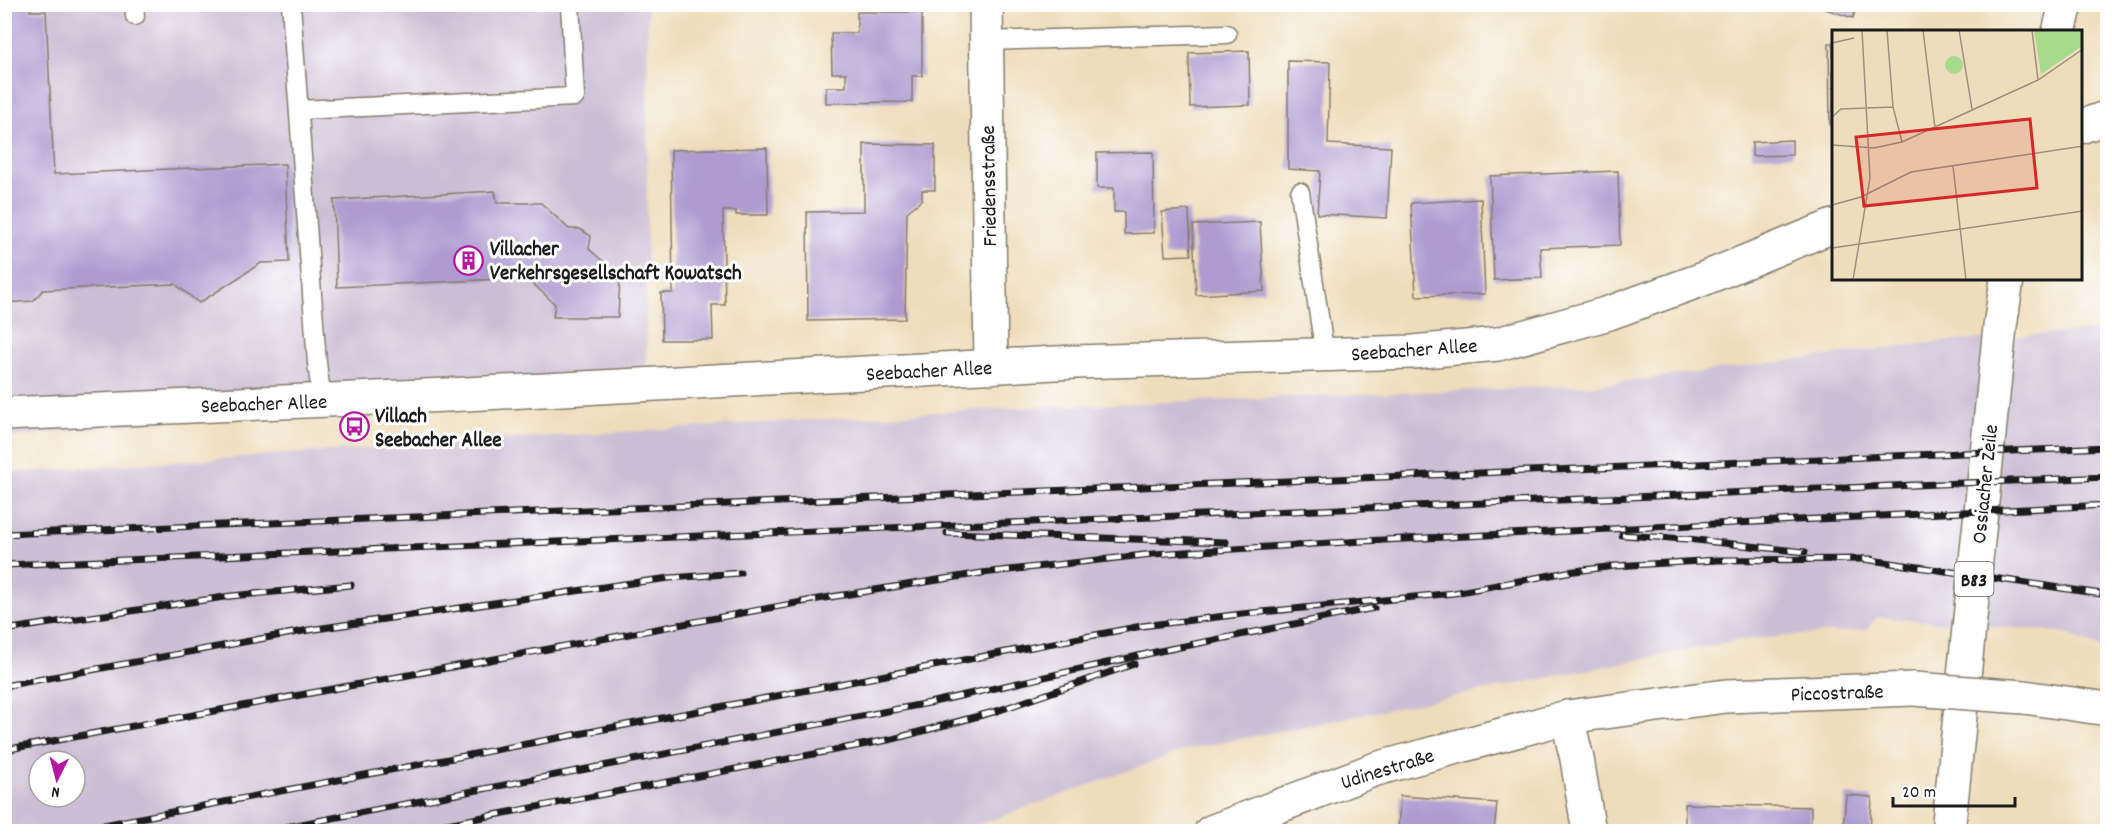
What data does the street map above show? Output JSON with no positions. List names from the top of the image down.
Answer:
{
  "streets": {
    "street": [
      "Friedensstraße",
      "Seebacher Allee",
      "Ossiacher Zeile",
      "B83",
      "Piccostraße",
      "Udinestraße"
    ]
  },
  "crossings": [
    ["Friedensstraße", "Seebacher Allee"],
    ["Piccostraße", "Udinestraße"]
  ],
  "places": {
    "building": ["Villacher Verkehrsgesellschaft Kowatsch"],
    "bus stop": ["Villach Seebacher Allee"]
  },
  "scale_bar": "20 m",
  "north": "bottom"
}
